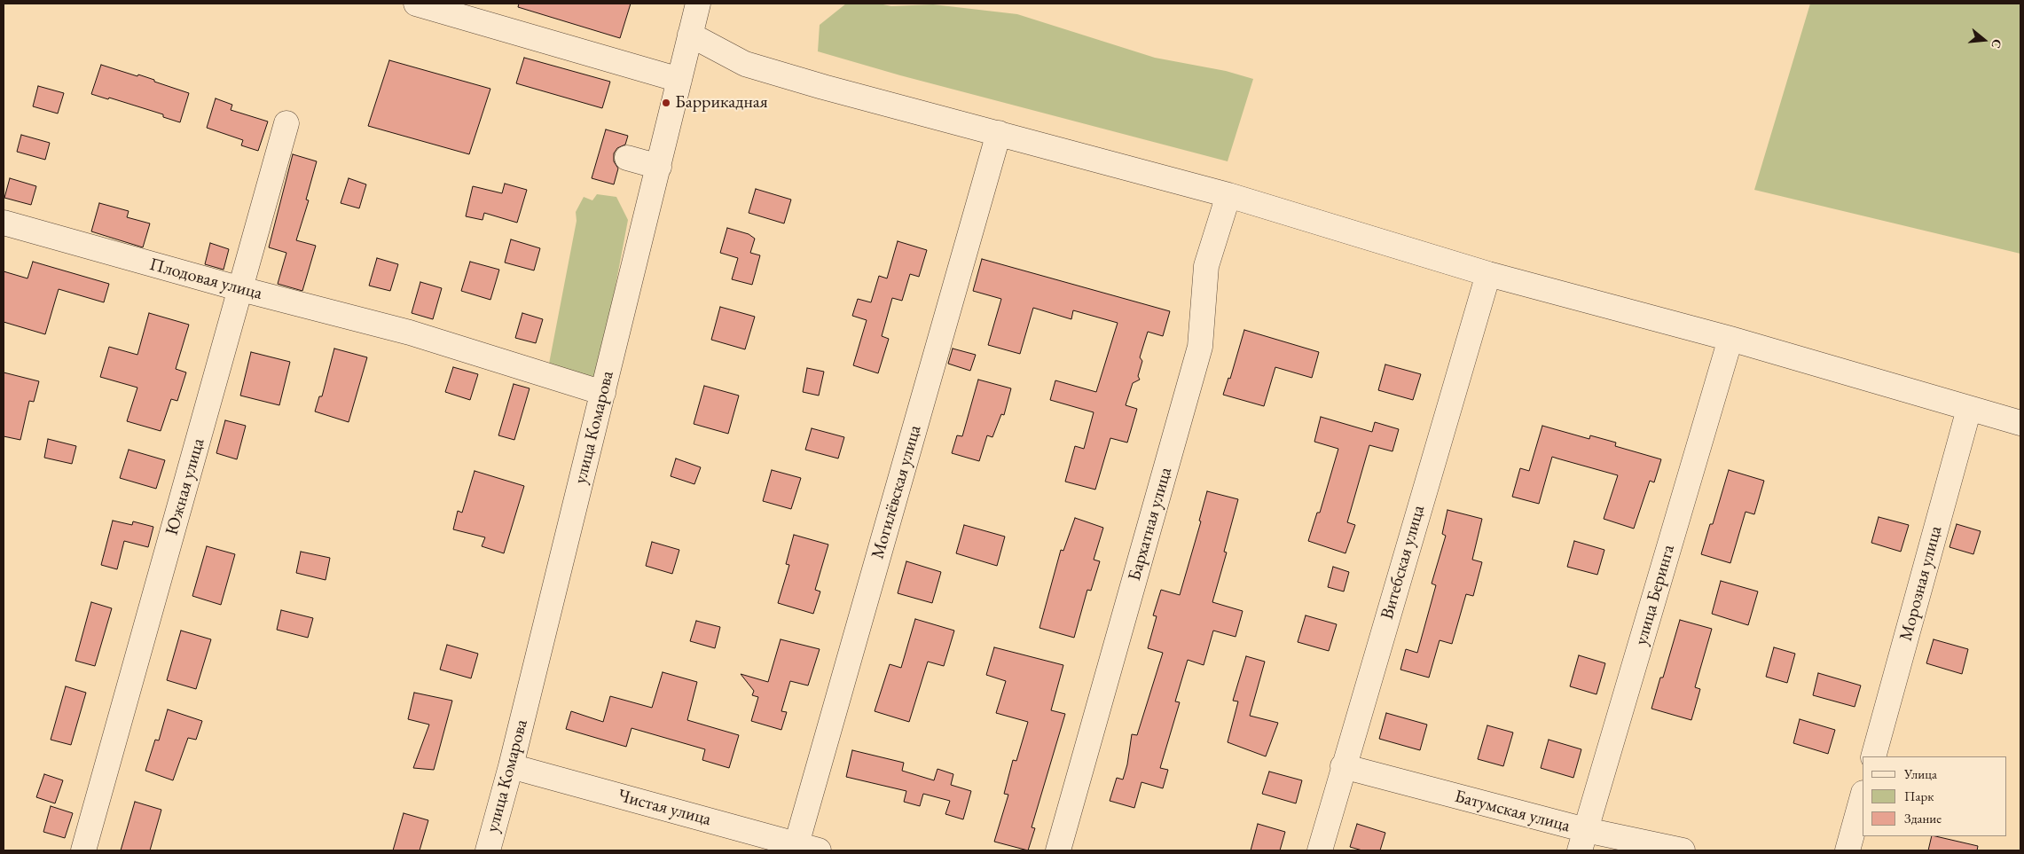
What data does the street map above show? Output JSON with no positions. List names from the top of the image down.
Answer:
{
  "streets": {
    "street": [
      "Плодовая улица",
      "улица Комарова",
      "Южная улица",
      "Могилёвская улица",
      "Бархатная улица",
      "Витебская улица",
      "Морозная улица",
      "улица Беринга",
      "Чистая улица",
      "Батумская улица"
    ]
  },
  "crossings": [
    ["Плодовая улица", "улица Комарова"],
    ["Плодовая улица", "Южная улица"],
    ["улица Комарова", "Чистая улица"],
    ["Могилёвская улица", "Чистая улица"],
    ["Витебская улица", "Батумская улица"],
    ["улица Беринга", "Батумская улица"]
  ],
  "places": ["Баррикадная"],
  "legend": ["Улица", "Парк", "Здание"],
  "north": "right"
}
